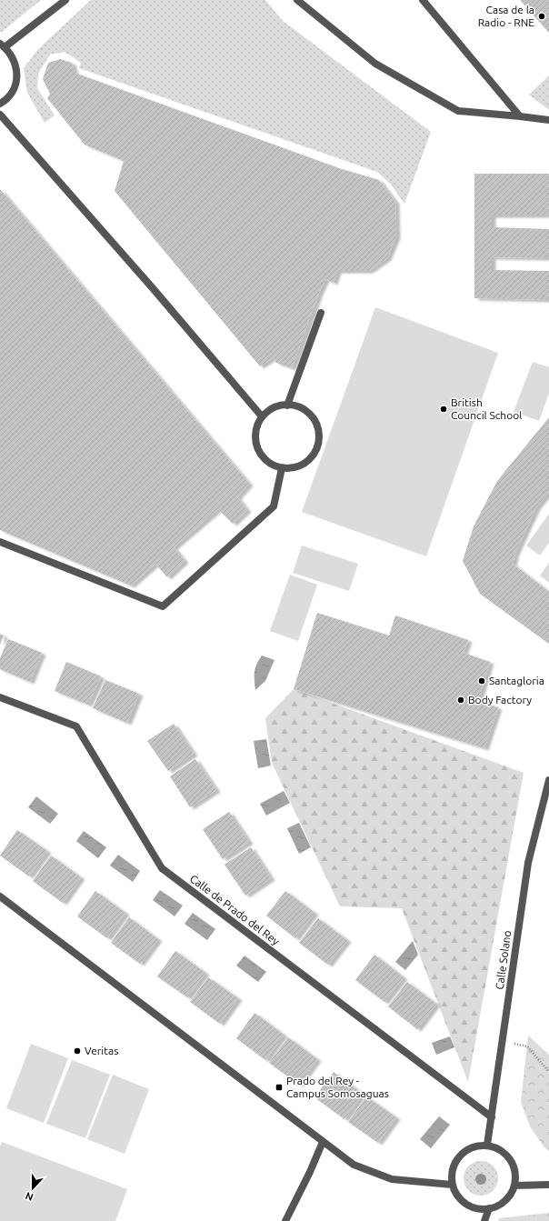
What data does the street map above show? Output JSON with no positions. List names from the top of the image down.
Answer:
{
  "streets": {
    "street": ["Calle de Prado del Rey", "Calle Solano"]
  },
  "crossings": [
    ["Calle de Prado del Rey", "Calle Solano"]
  ],
  "places": {
    "other": [
      "Casa de la Radio - RNE",
      "British Council School",
      "Santagloria",
      "Body Factory",
      "Veritas"
    ],
    "transit": ["Prado del Rey - Campus Somosaguas"]
  },
  "north": "bottom"
}
